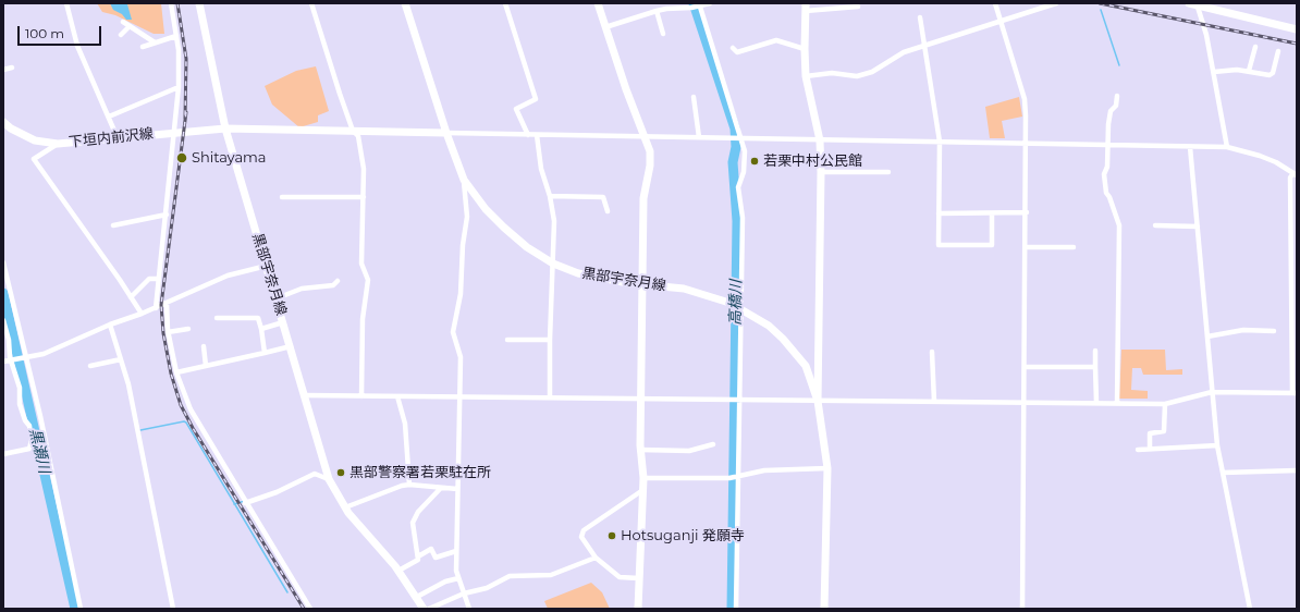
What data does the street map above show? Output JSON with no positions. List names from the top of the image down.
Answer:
{
  "streets": {
    "main road": ["下垣内前沢線", "黒部宇奈月線"]
  },
  "crossings": [
    ["下垣内前沢線", "黒部宇奈月線"]
  ],
  "water": ["高橋川", "黒瀬川"],
  "places": [
    "Shitayama",
    "若栗中村公民館",
    "黒部警察署若栗駐在所",
    "Hotsuganji 発願寺"
  ],
  "scale_bar": "100 m"
}
